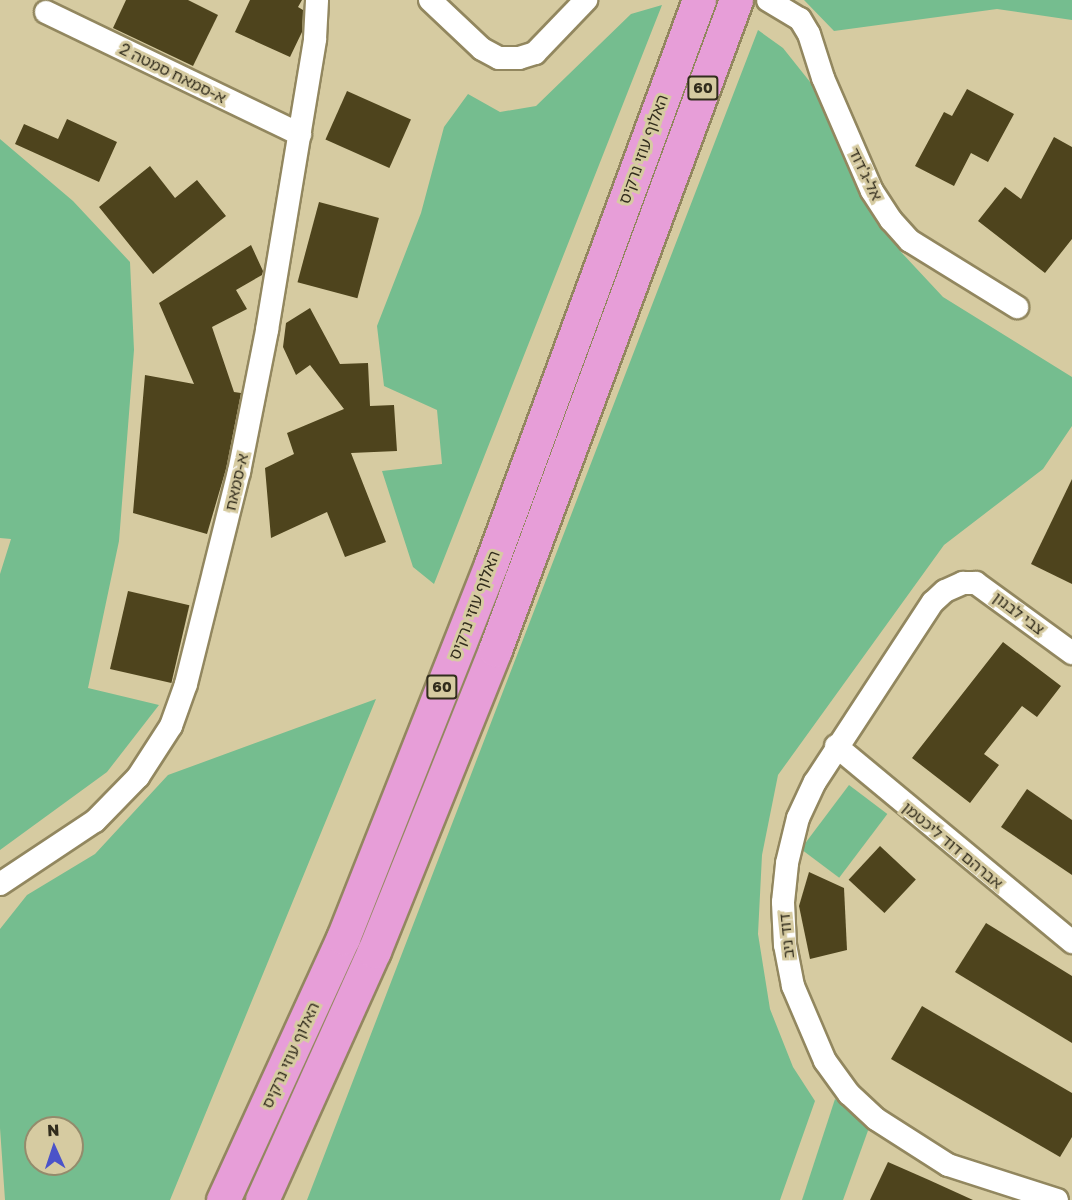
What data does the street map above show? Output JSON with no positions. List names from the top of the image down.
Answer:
{
  "streets": {
    "highway": ["60", "האלוף עוזי נרקיס"],
    "street": [
      "א-סמאח סמטה 2",
      "אל-ג'דוד",
      "א-סמאח",
      "צבי לבנון",
      "אברהם דוד ליכטמן",
      "דוד ניב"
    ]
  },
  "crossings": [
    ["א-סמאח סמטה 2", "א-סמאח"],
    ["צבי לבנון", "דוד ניב"],
    ["אברהם דוד ליכטמן", "דוד ניב"]
  ],
  "north": "top"
}
